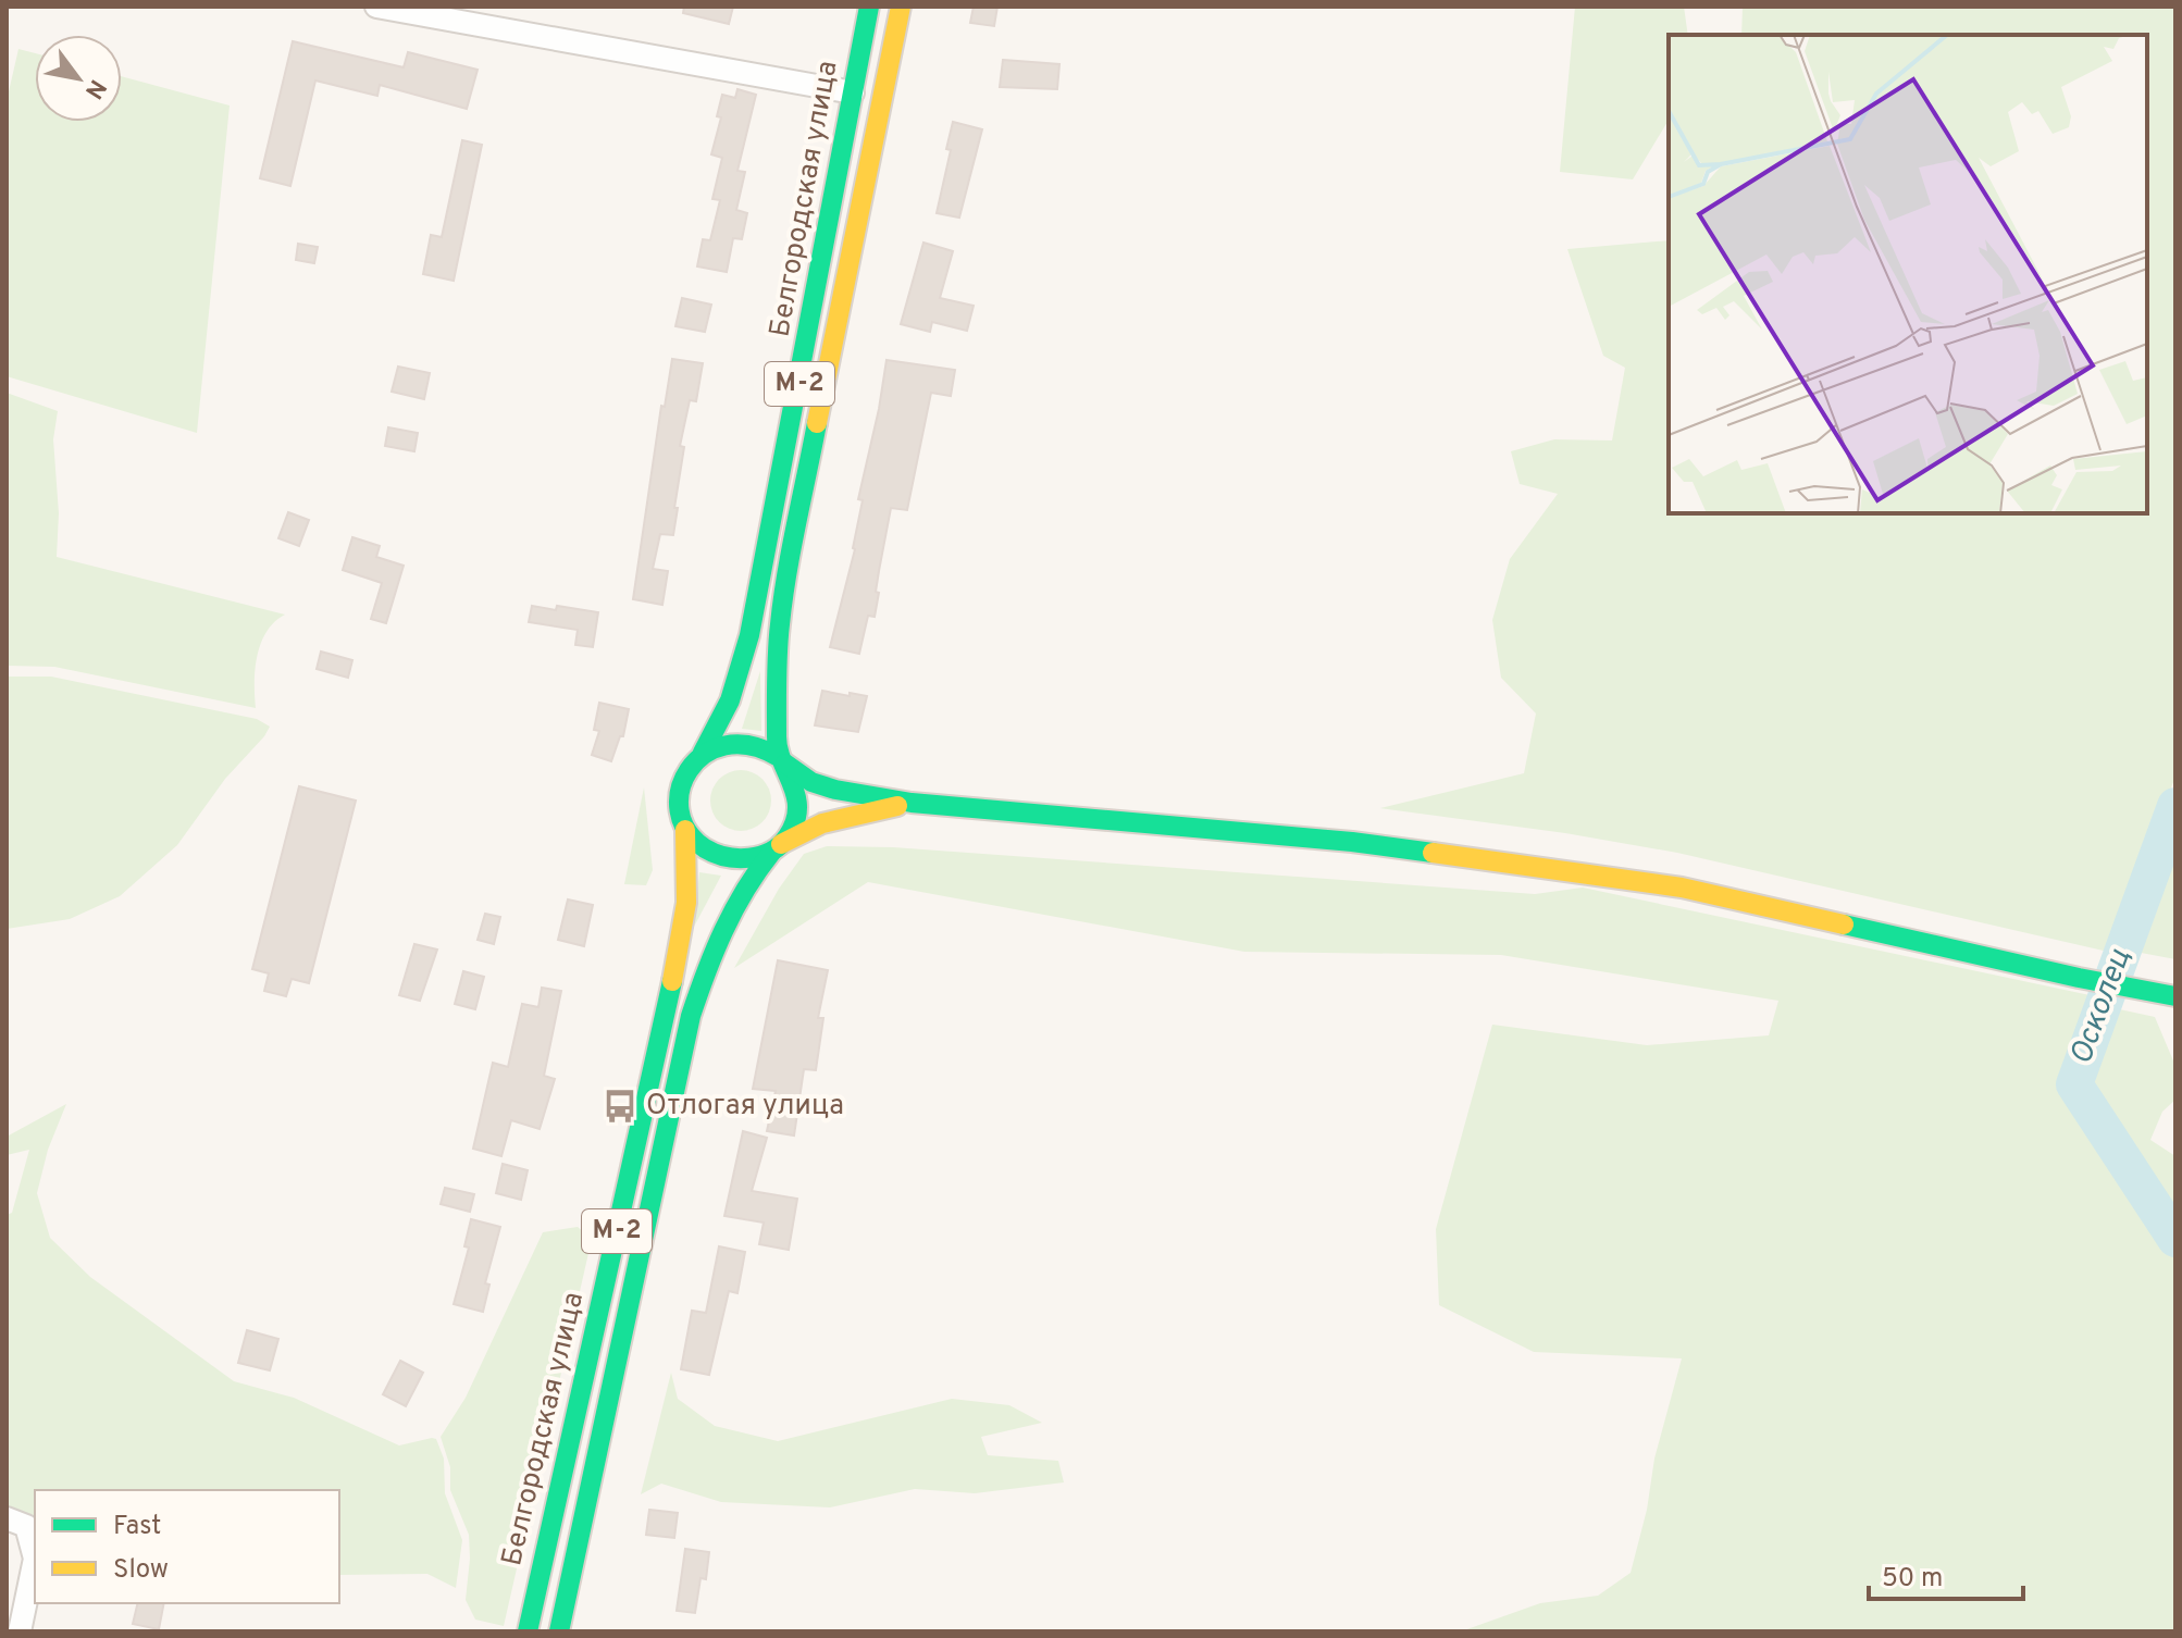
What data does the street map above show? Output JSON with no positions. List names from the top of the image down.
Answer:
{
  "streets": {
    "main road": ["Белгородская улица", "М-2"]
  },
  "crossings": [
    ["Белгородская улица", "М-2"]
  ],
  "water": ["Осколец"],
  "places": {
    "bus stop": ["Отлогая улица"]
  },
  "legend": ["Fast", "Slow"],
  "scale_bar": "50 m",
  "north": "bottom right"
}
